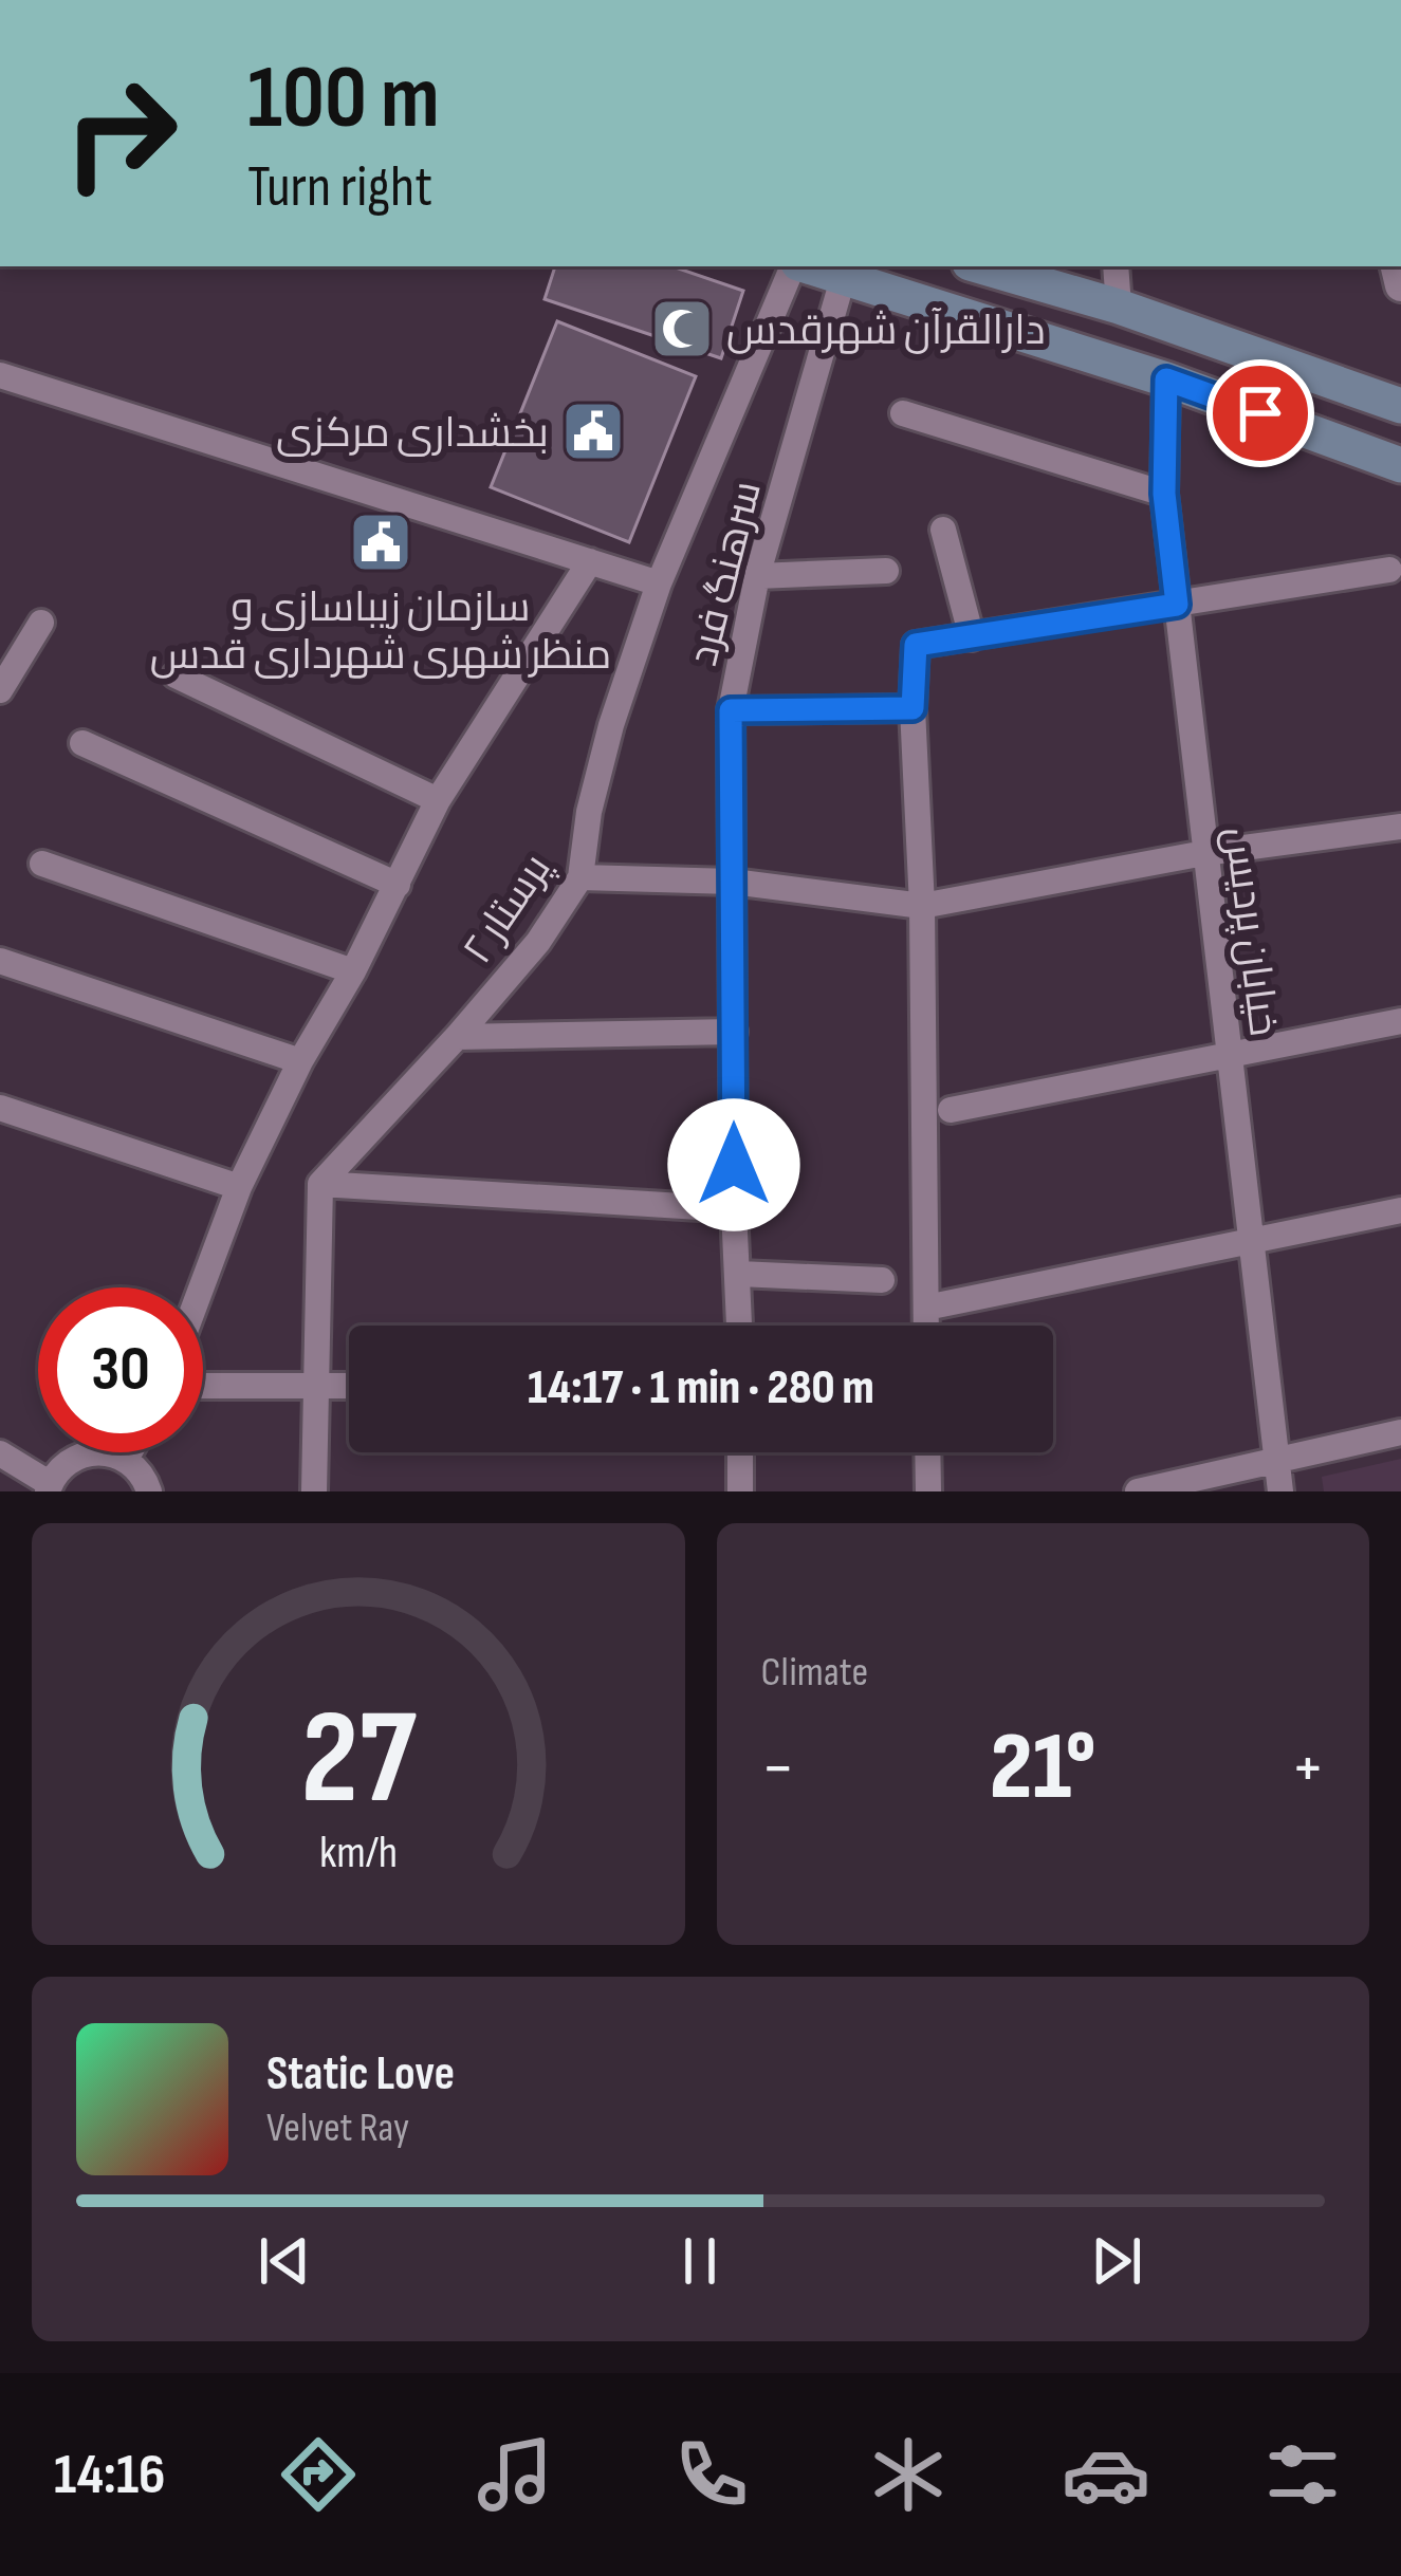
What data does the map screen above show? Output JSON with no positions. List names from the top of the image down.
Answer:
{
  "streets": {
    "street": ["سرهنگ فرد", "پرستار ۲", "خیابان پردیس"]
  },
  "places": {
    "mosque": ["دارالقرآن شهرقدس"],
    "public building": ["بخشداری مرکزی", "سازمان زیباسازی و منظر شهری شهرداری قدس"]
  },
  "page": {
    "turn": ["100 m", "Turn right"],
    "limit": "30",
    "trip": "14:17 · 1 min · 280 m",
    "tile": "Climate",
    "heat": ["−", "21°", "+"],
    "song": ["Static Love", "Velvet Ray"],
    "tabs": "14:16",
    "gauge": ["27", "km/h"]
  }
}
